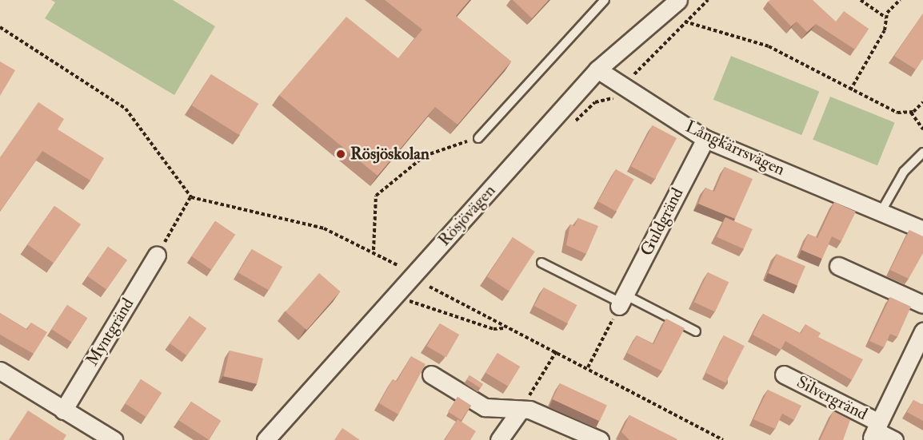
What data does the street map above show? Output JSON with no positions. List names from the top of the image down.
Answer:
{
  "streets": {
    "street": [
      "Långkärrsvägen",
      "Rösjövägen",
      "Guldgränd",
      "Myntgränd",
      "Silvergränd"
    ]
  },
  "crossings": [
    ["Långkärrsvägen", "Rösjövägen"],
    ["Långkärrsvägen", "Guldgränd"]
  ],
  "places": ["Rösjöskolan"]
}
